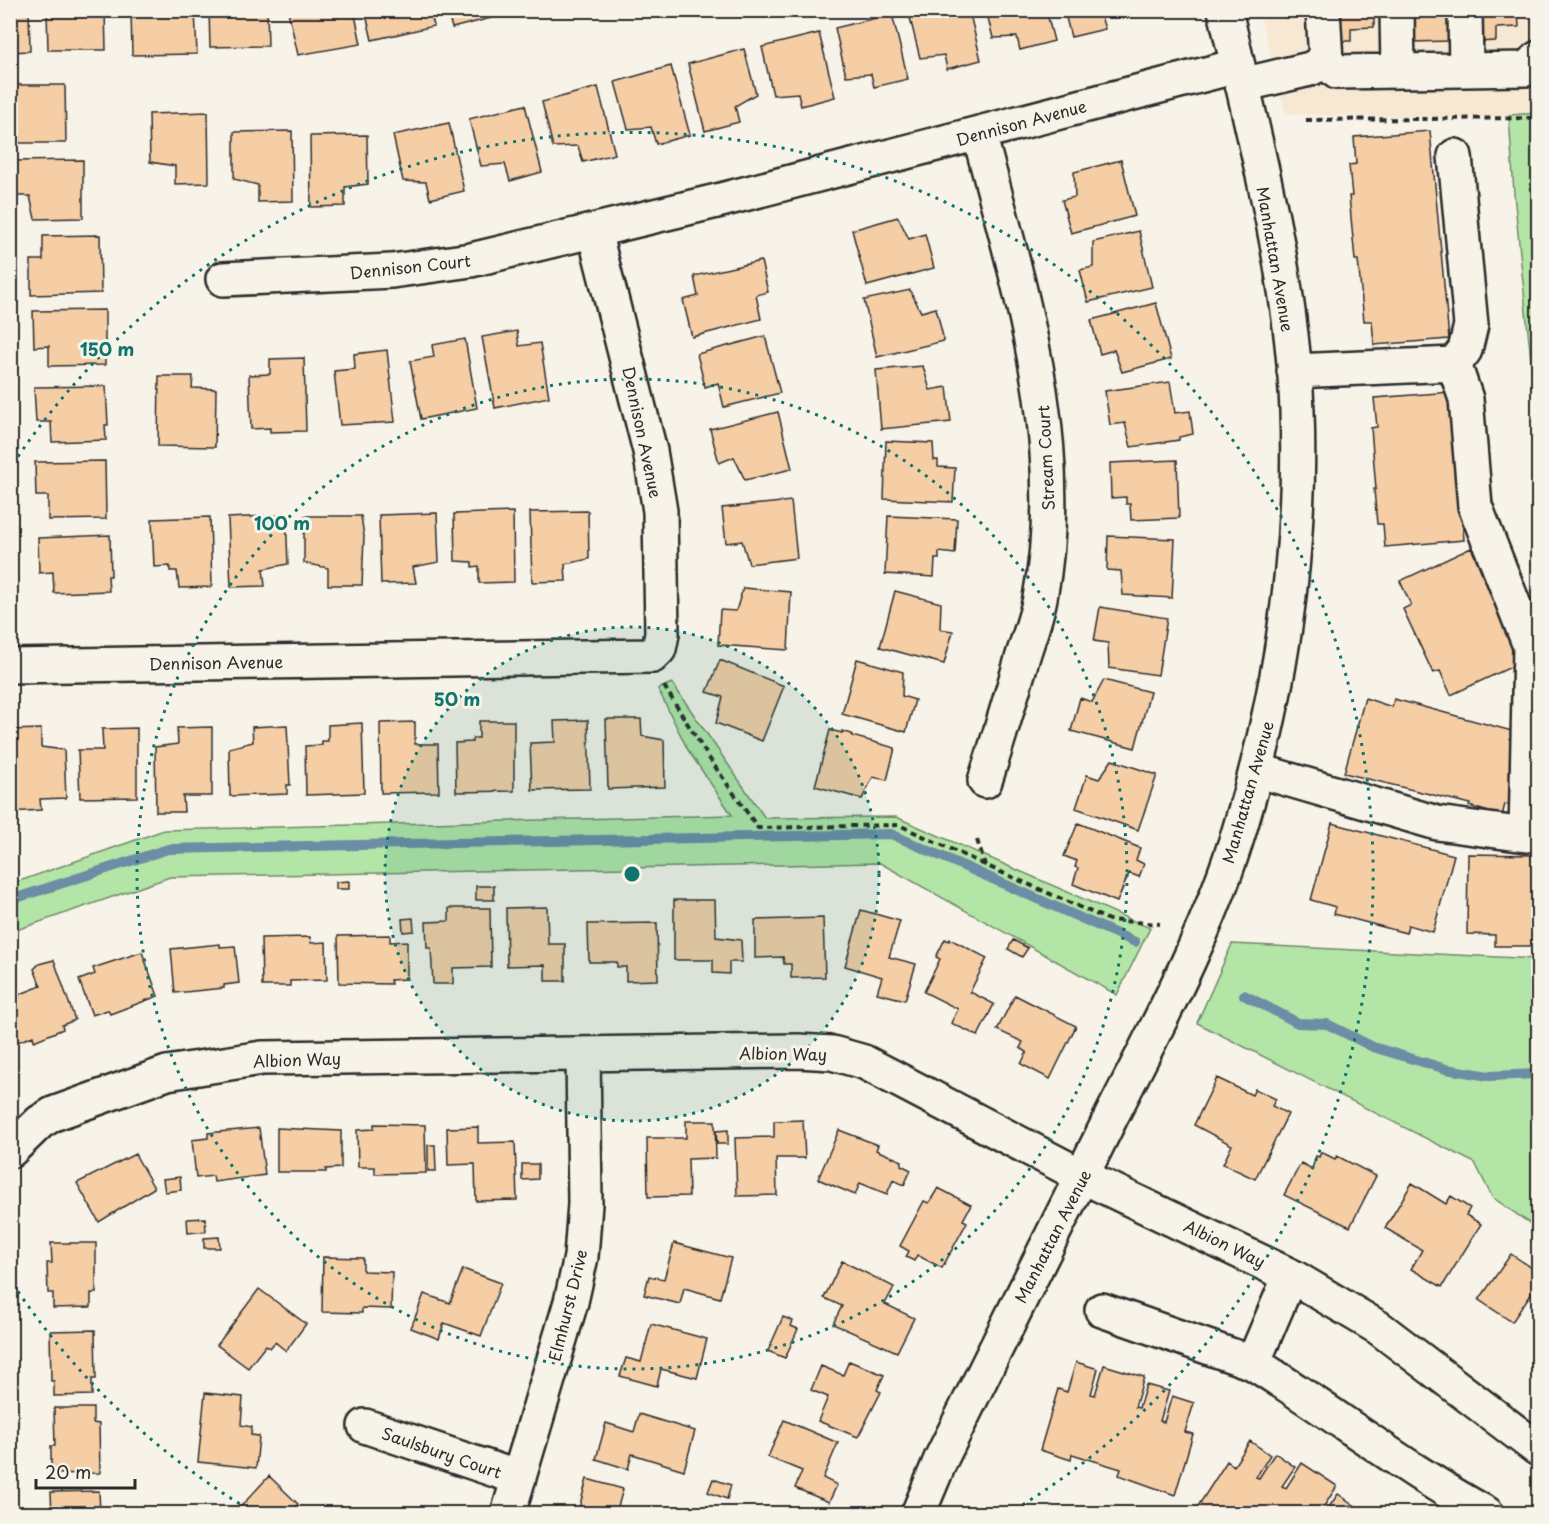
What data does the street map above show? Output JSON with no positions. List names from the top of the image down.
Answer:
{
  "streets": {
    "street": [
      "Dennison Avenue",
      "Manhattan Avenue",
      "Dennison Court",
      "Stream Court",
      "Albion Way",
      "Elmhurst Drive",
      "Saulsbury Court"
    ]
  },
  "crossings": [
    ["Dennison Avenue", "Manhattan Avenue"],
    ["Dennison Avenue", "Dennison Court"],
    ["Dennison Avenue", "Stream Court"],
    ["Manhattan Avenue", "Albion Way"],
    ["Albion Way", "Elmhurst Drive"],
    ["Elmhurst Drive", "Saulsbury Court"]
  ],
  "scale_bar": "20 m",
  "rings": ["150 m", "100 m", "50 m"]
}
